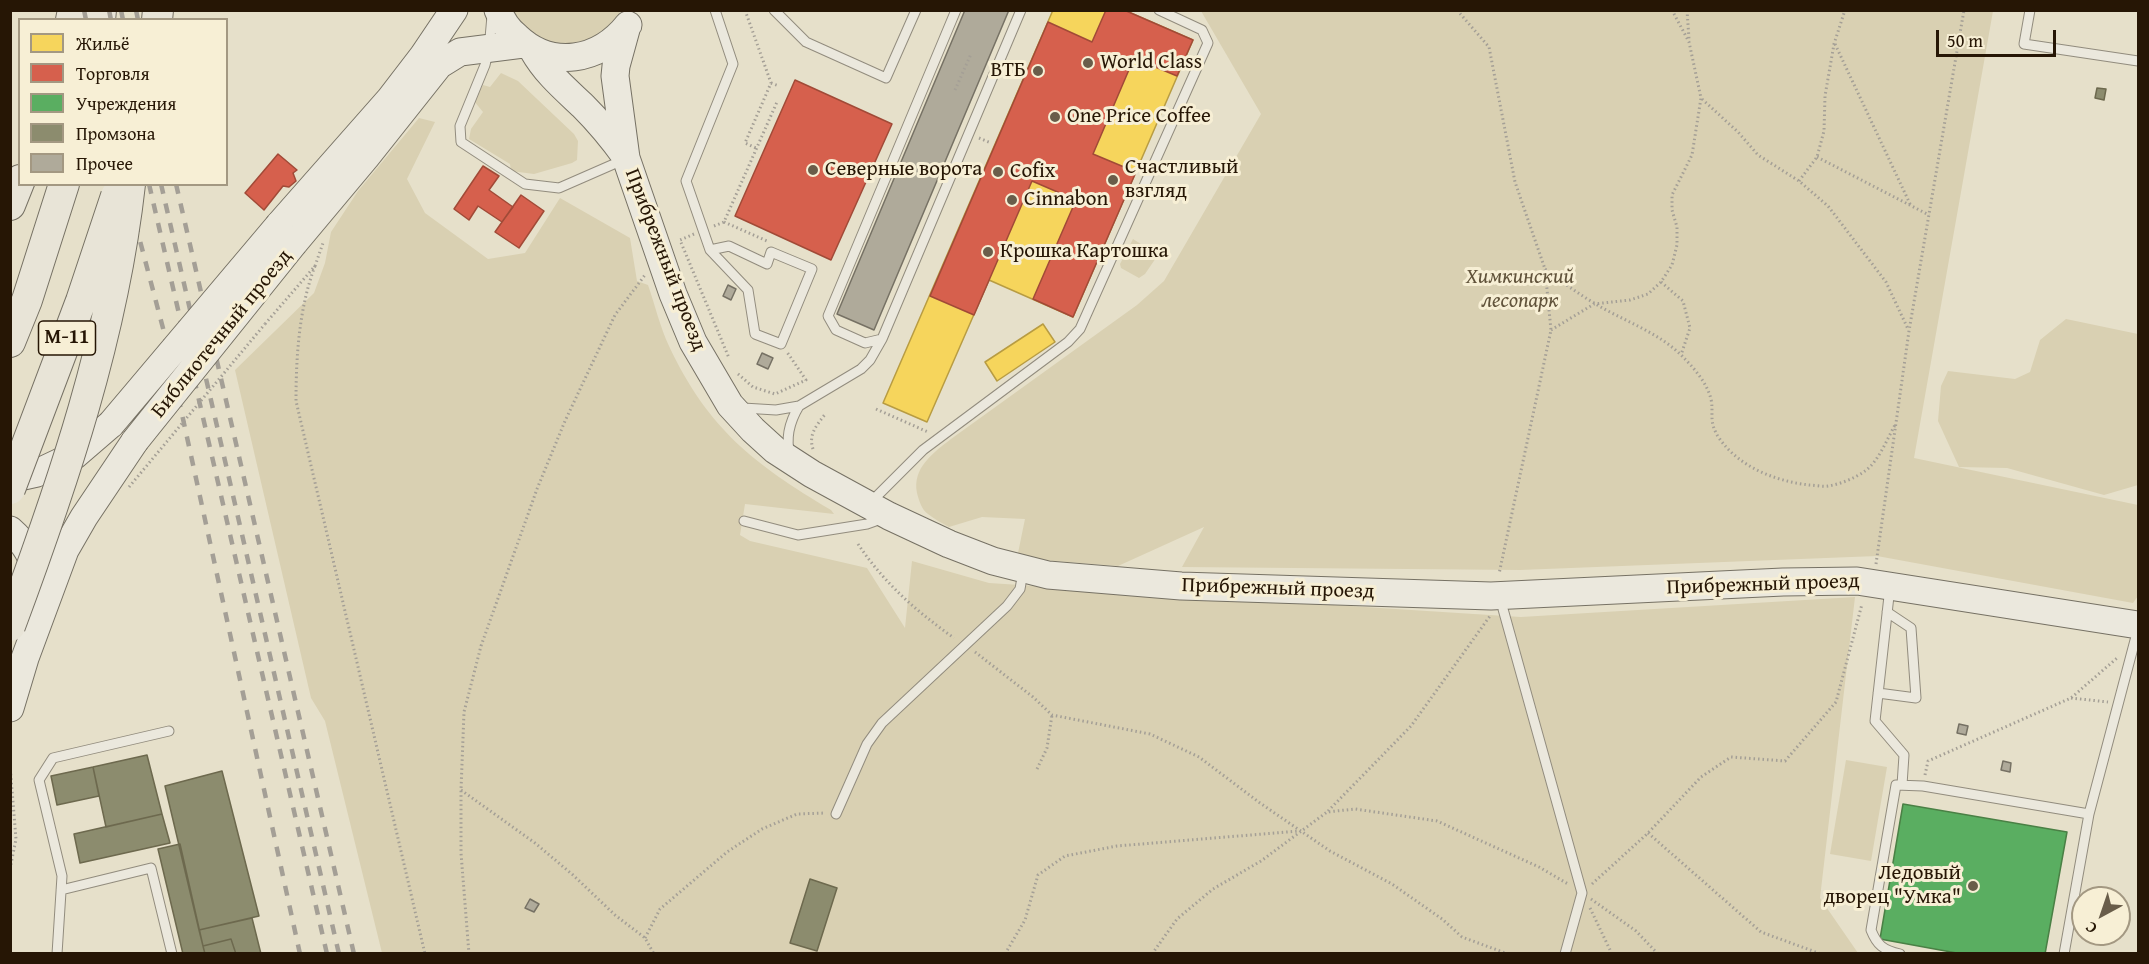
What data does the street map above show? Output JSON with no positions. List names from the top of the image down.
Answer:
{
  "streets": {
    "main road": ["М-11"],
    "street": ["Прибрежный проезд", "Библиотечный проезд"]
  },
  "crossings": [
    ["Прибрежный проезд", "Библиотечный проезд"]
  ],
  "parks": ["Химкинский лесопарк"],
  "places": [
    "World Class",
    "ВТБ",
    "One Price Coffee",
    "Северные ворота",
    "Cofix",
    "Счастливый взгляд",
    "Cinnabon",
    "Крошка Картошка",
    "Ледовый дворец \"Умка\""
  ],
  "legend": [
    "Жильё",
    "Торговля",
    "Учреждения",
    "Промзона",
    "Прочее"
  ],
  "scale_bar": "50 m",
  "north": "bottom left"
}
